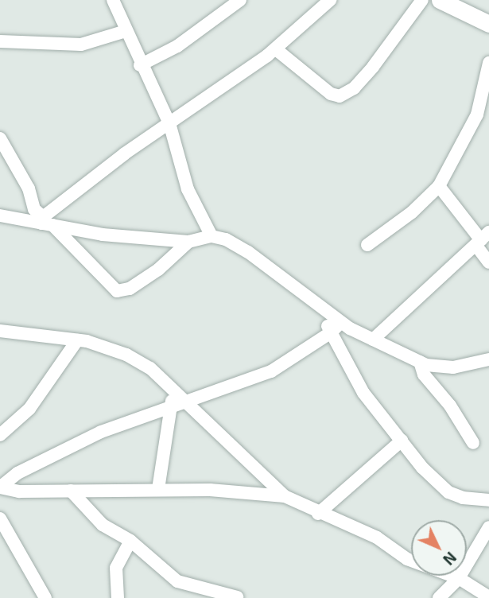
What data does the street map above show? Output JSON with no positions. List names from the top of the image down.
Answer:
{
  "north": "bottom right"
}
